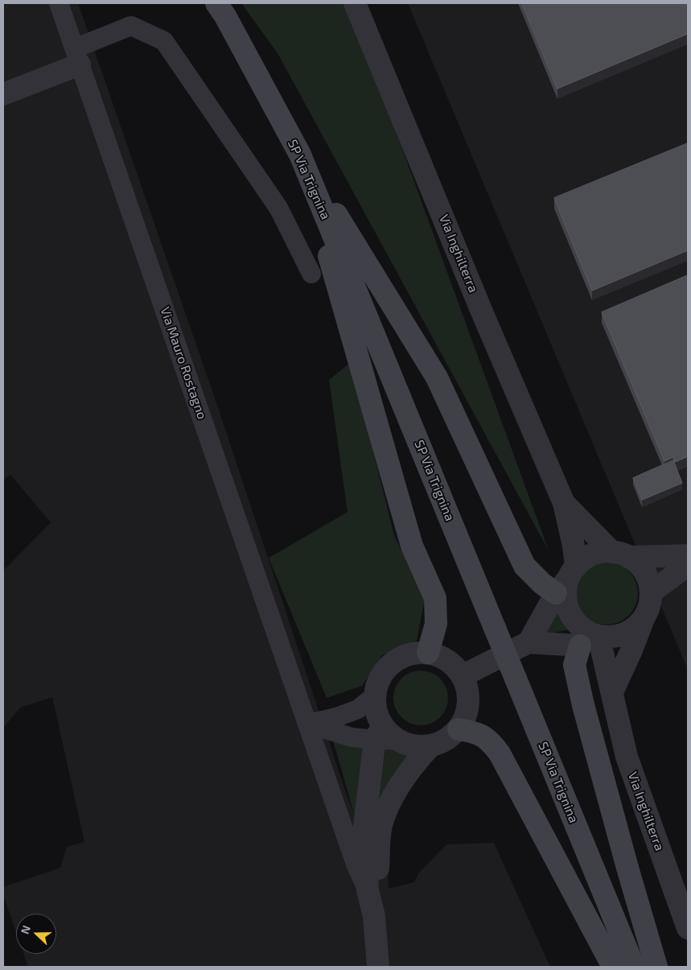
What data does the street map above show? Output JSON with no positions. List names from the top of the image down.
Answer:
{
  "streets": {
    "main road": ["SP Via Trignina"],
    "street": ["Via Inghilterra", "Via Mauro Rostagno"]
  },
  "north": "left"
}
